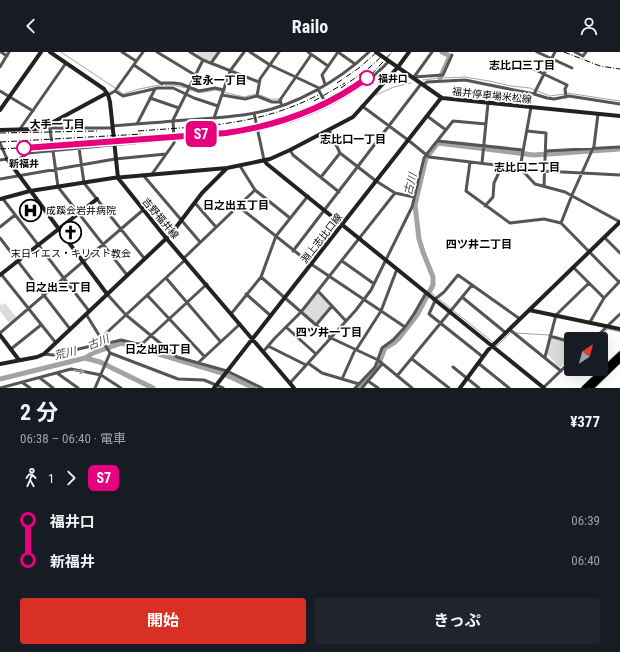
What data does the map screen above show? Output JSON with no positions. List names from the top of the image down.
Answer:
{
  "streets": {
    "street": ["福井停車場米松線", "吉野福井線", "淵上志比口線"]
  },
  "crossings": [
    ["福井停車場米松線", "淵上志比口線"],
    ["吉野福井線", "淵上志比口線"]
  ],
  "districts": [
    "志比口三丁目",
    "宝永一丁目",
    "大手一丁目",
    "志比口一丁目",
    "志比口二丁目",
    "日之出五丁目",
    "四ツ井二丁目",
    "日之出三丁目",
    "四ツ井一丁目",
    "日之出四丁目"
  ],
  "water": ["古川", "荒川"],
  "places": {
    "other": ["福井口", "新福井"],
    "hospital": ["成蹊会岩井病院"],
    "church": ["末日イエス・キリスト教会"]
  },
  "north": "top right",
  "page": {
    "header": "Railo",
    "on_map": "S7",
    "heading": ["2 分", "06:38 – 06:40 · 電車", "¥377"],
    "legs": ["1", "S7"],
    "list": [
      {
        "name": "福井口",
        "value": "06:39"
      },
      {
        "name": "新福井",
        "value": "06:40"
      }
    ],
    "buttons": ["開始", "きっぷ"]
  }
}
